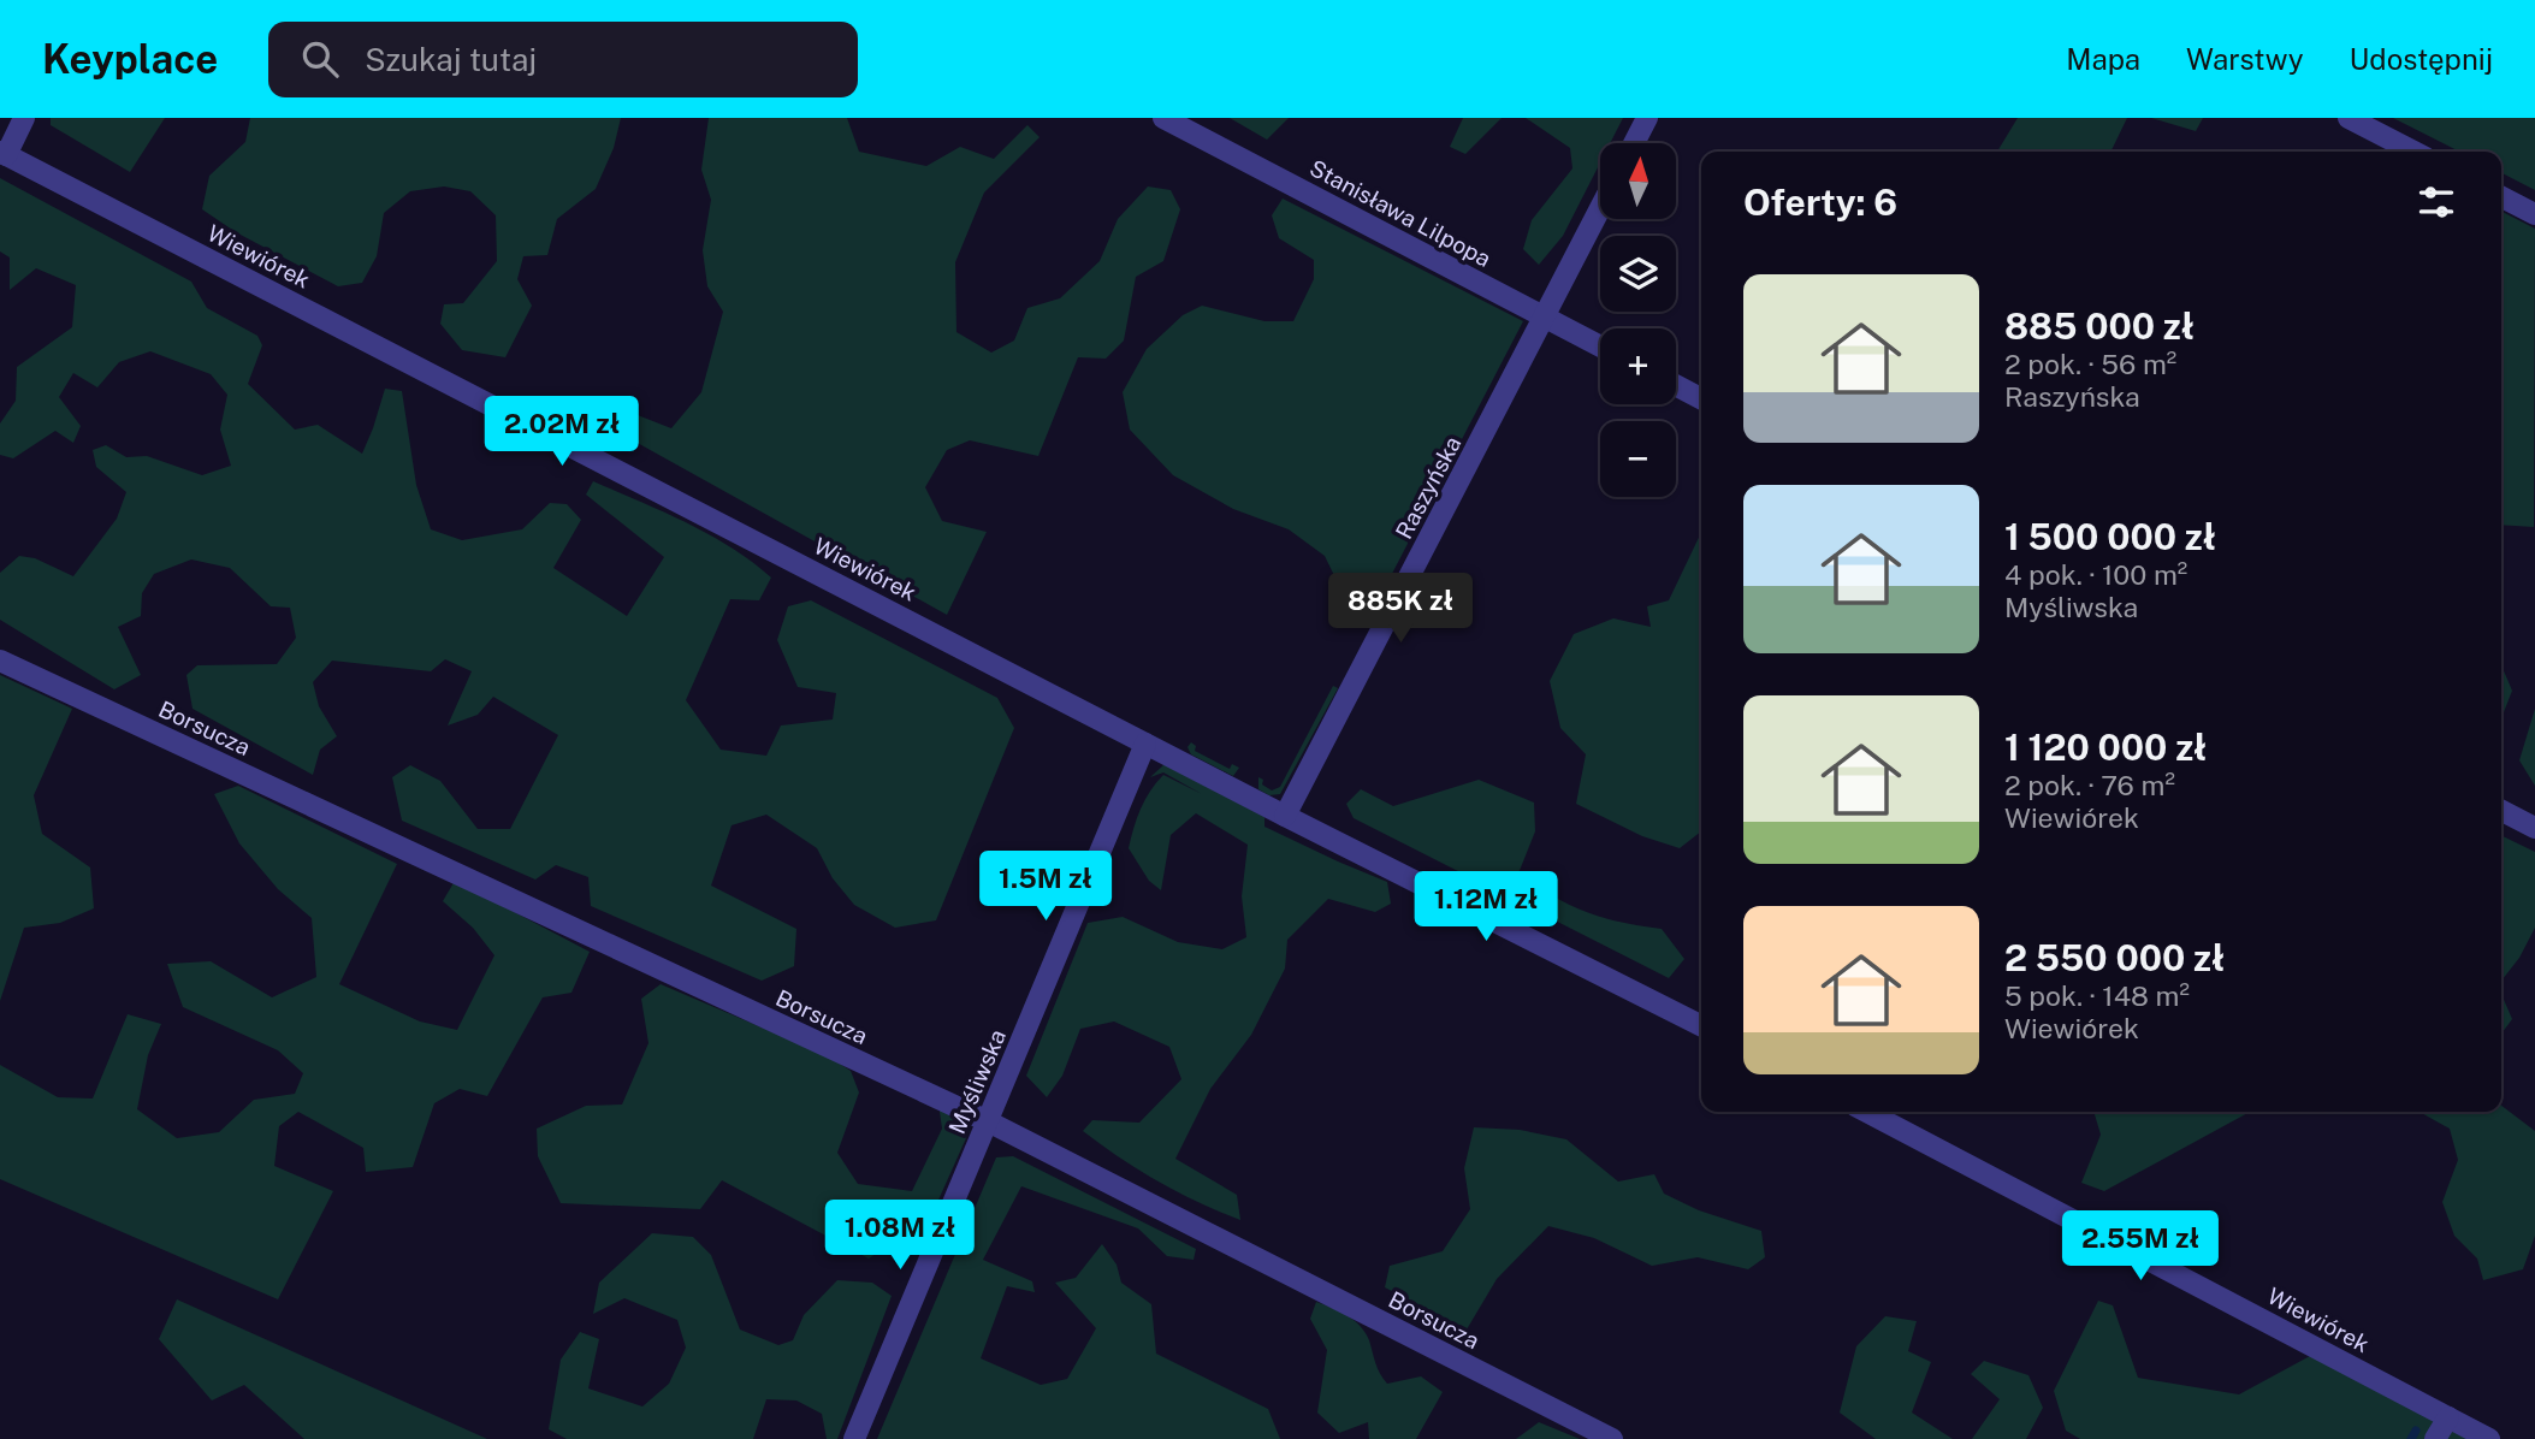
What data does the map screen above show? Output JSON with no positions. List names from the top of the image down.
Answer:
{
  "streets": {
    "street": [
      "Stanisława Lilpopa",
      "Wiewiórek",
      "Raszyńska",
      "Borsucza",
      "Myśliwska"
    ]
  },
  "crossings": [
    ["Stanisława Lilpopa", "Raszyńska"],
    ["Wiewiórek", "Raszyńska"],
    ["Wiewiórek", "Myśliwska"],
    ["Borsucza", "Myśliwska"]
  ],
  "north": "top",
  "page": {
    "header": "Keyplace",
    "search": "Szukaj tutaj",
    "nav": ["Mapa", "Warstwy", "Udostępnij"],
    "map_buttons": ["+", "−"],
    "heading": "Oferty: 6",
    "list": [
      {
        "name": "885 000 zł",
        "note": "2 pok. · 56 m² · Raszyńska"
      },
      {
        "name": "1 500 000 zł",
        "note": "4 pok. · 100 m² · Myśliwska"
      },
      {
        "name": "1 120 000 zł",
        "note": "2 pok. · 76 m² · Wiewiórek"
      },
      {
        "name": "2 550 000 zł",
        "note": "5 pok. · 148 m² · Wiewiórek"
      }
    ],
    "price": [
      "2.02M zł",
      "885K zł",
      "1.5M zł",
      "1.12M zł",
      "1.08M zł",
      "2.55M zł"
    ]
  }
}
